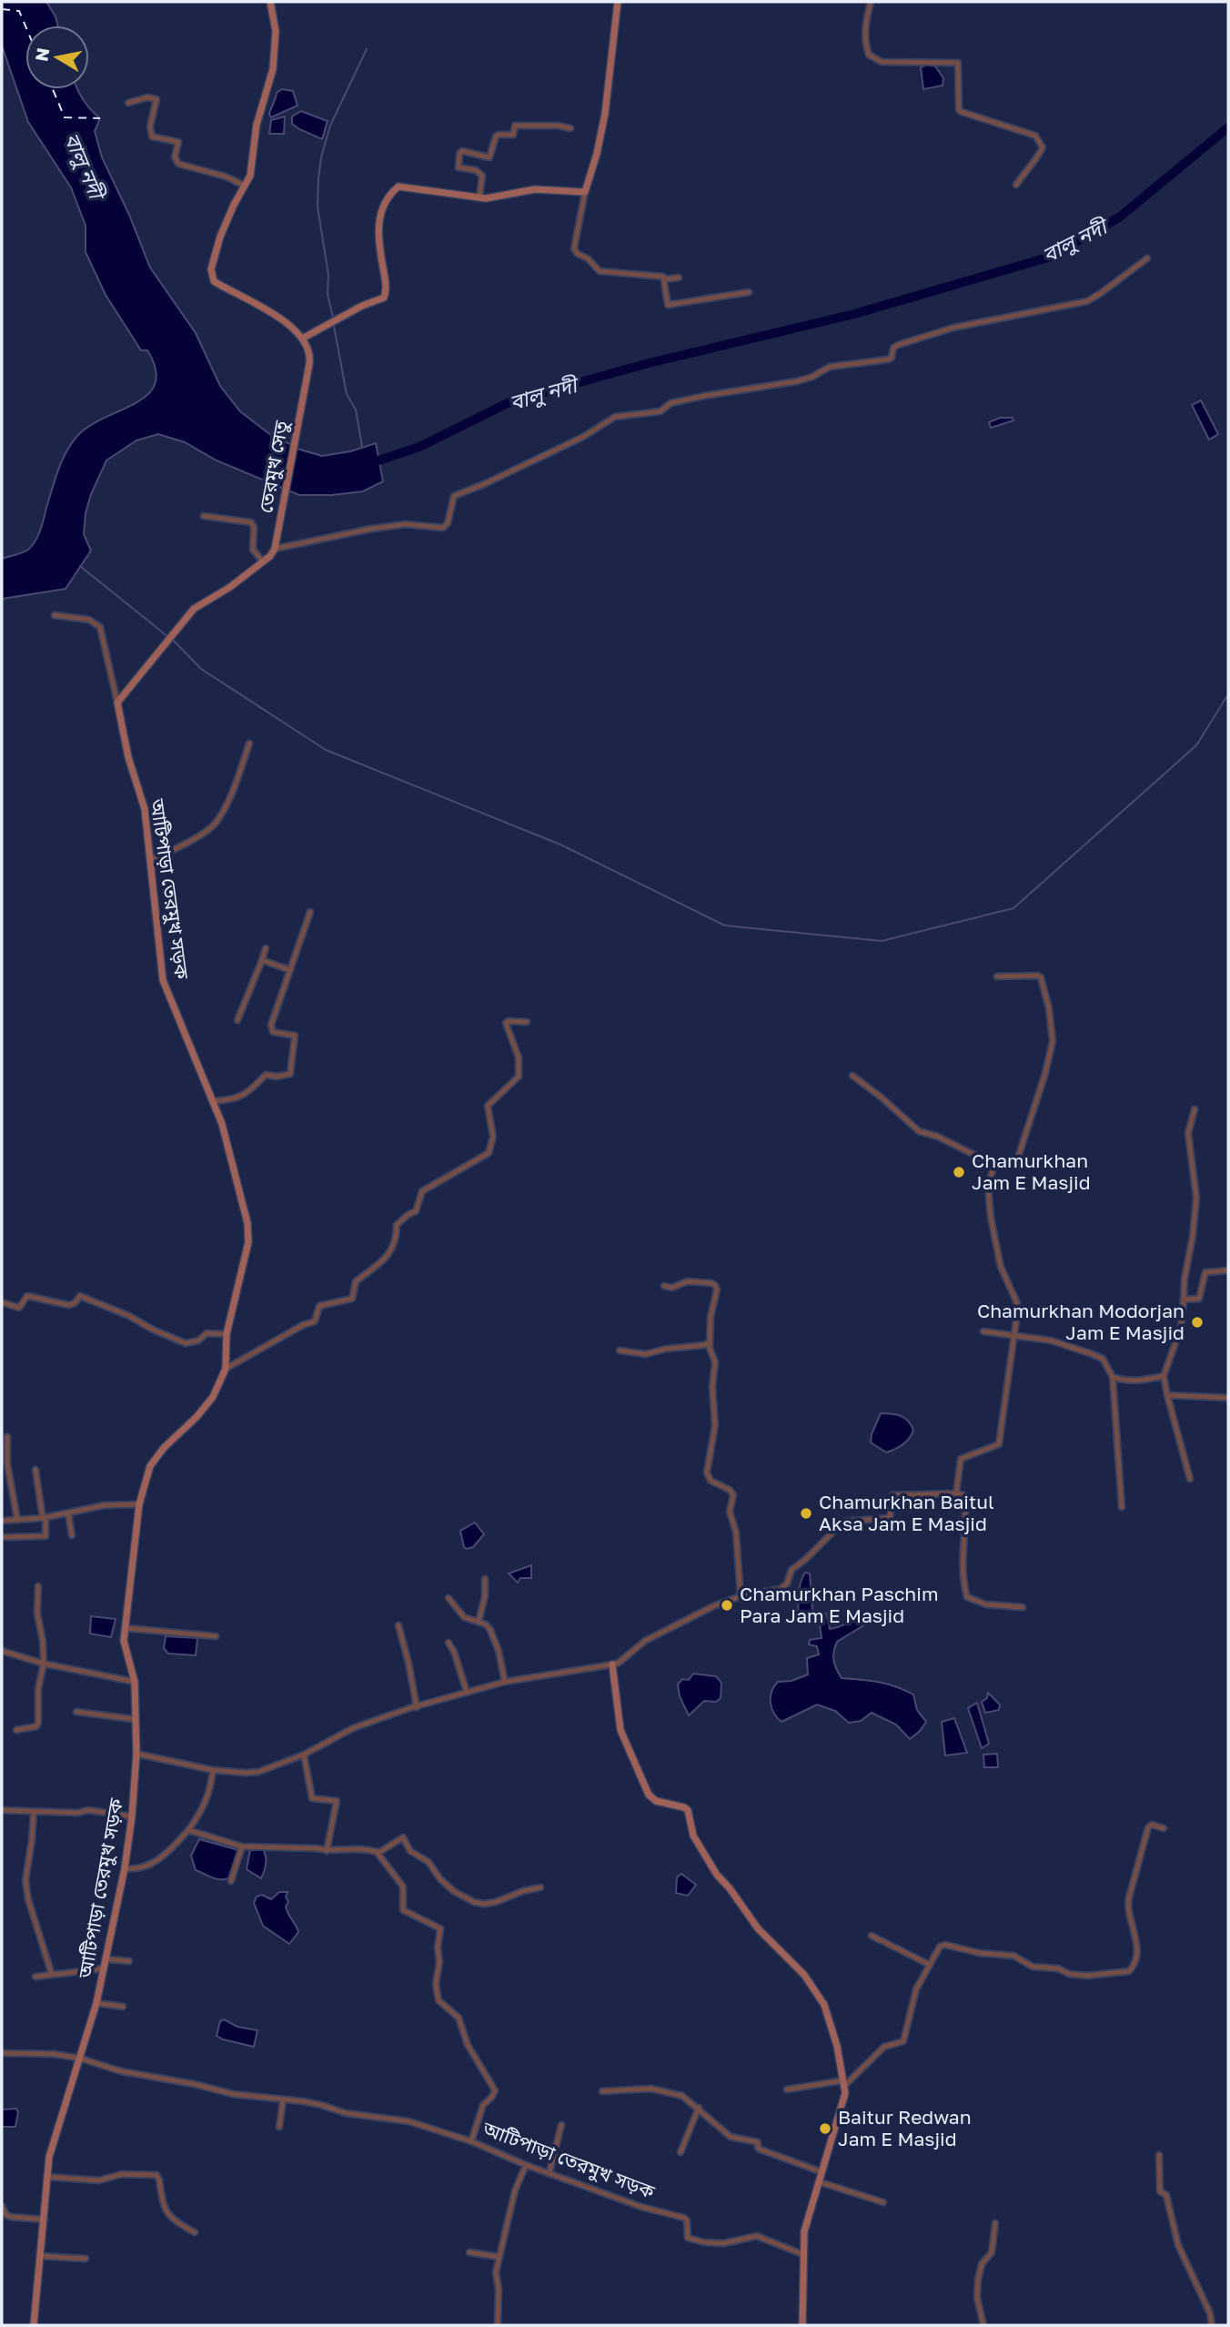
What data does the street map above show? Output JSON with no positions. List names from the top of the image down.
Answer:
{
  "streets": {
    "main road": ["তেরমুখ সেতু", "আটিপাড়া তেরমুখ সড়ক"]
  },
  "water": ["বালু নদী"],
  "places": [
    "Chamurkhan Jam E Masjid",
    "Chamurkhan Modorjan Jam E Masjid",
    "Chamurkhan Baitul Aksa Jam E Masjid",
    "Chamurkhan Paschim Para Jam E Masjid",
    "Baitur Redwan Jam E Masjid"
  ],
  "north": "left"
}
